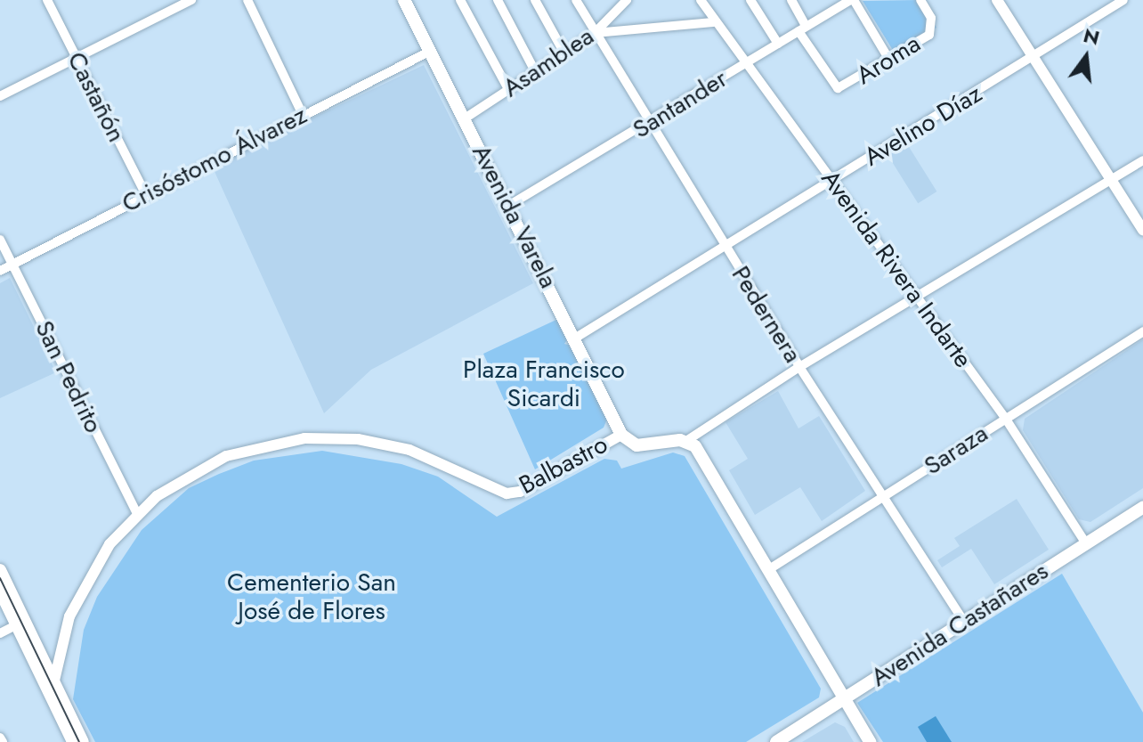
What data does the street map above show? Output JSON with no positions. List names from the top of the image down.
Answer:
{
  "streets": {
    "main road": ["Avenida Varela", "Balbastro", "Avenida Castañares"],
    "street": [
      "Aroma",
      "Asamblea",
      "Castañón",
      "Santander",
      "Avelino Díaz",
      "Crisóstomo Álvarez",
      "Avenida Rivera Indarte",
      "Pedernera",
      "San Pedrito",
      "Saraza"
    ]
  },
  "crossings": [
    ["Aroma", "Santander"],
    ["Asamblea", "Avenida Varela"],
    ["Asamblea", "Pedernera"],
    ["Castañón", "Crisóstomo Álvarez"],
    ["Santander", "Avenida Varela"],
    ["Santander", "Avenida Rivera Indarte"],
    ["Santander", "Pedernera"],
    ["Avelino Díaz", "Avenida Varela"],
    ["Avelino Díaz", "Avenida Rivera Indarte"],
    ["Avelino Díaz", "Pedernera"],
    ["Crisóstomo Álvarez", "Avenida Varela"],
    ["Crisóstomo Álvarez", "San Pedrito"],
    ["Avenida Varela", "Balbastro"],
    ["Avenida Rivera Indarte", "Saraza"],
    ["Avenida Rivera Indarte", "Balbastro"],
    ["Avenida Rivera Indarte", "Avenida Castañares"],
    ["Pedernera", "Saraza"],
    ["Pedernera", "Balbastro"],
    ["Pedernera", "Avenida Castañares"],
    ["San Pedrito", "Balbastro"]
  ],
  "parks": ["Plaza Francisco Sicardi", "Cementerio San José de Flores"],
  "north": "top"
}
